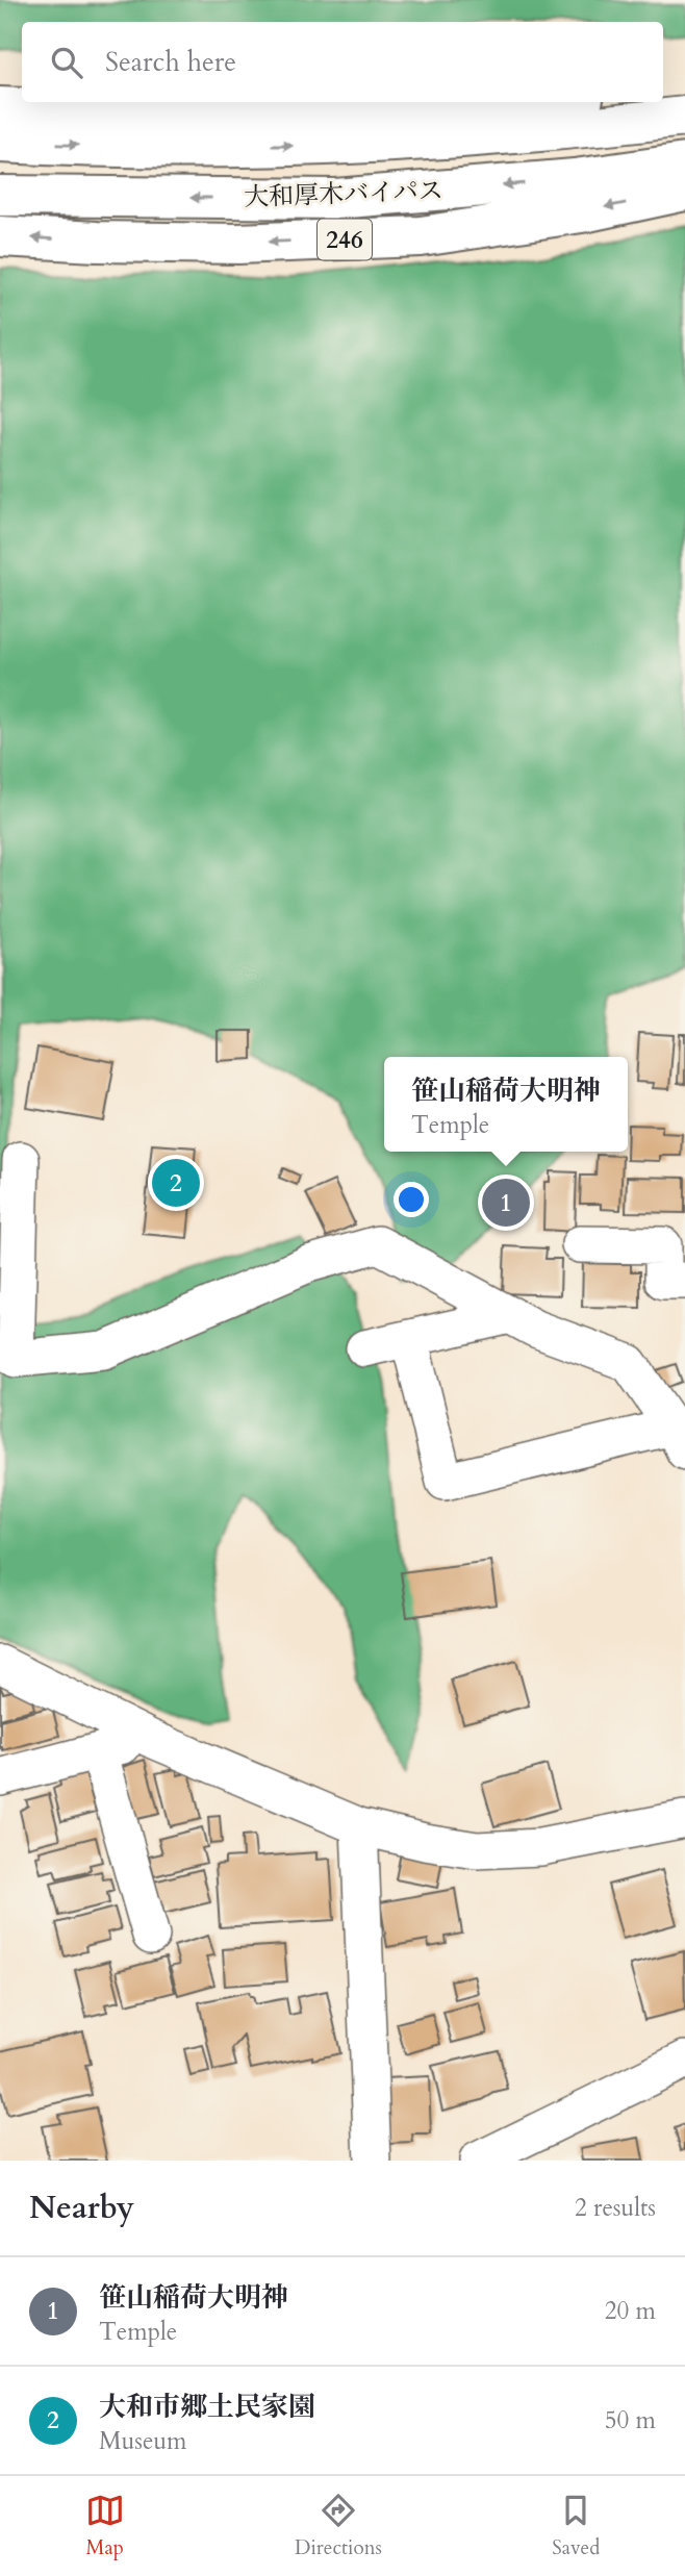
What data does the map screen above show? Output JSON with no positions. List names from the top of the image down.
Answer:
{
  "streets": {
    "highway": ["大和厚木バイパス", "246"]
  },
  "page": {
    "search": "Search here",
    "popup": ["笹山稲荷大明神", "Temple"],
    "pins": ["2", "1"],
    "heading": ["Nearby", "2 results"],
    "list": [
      {
        "mark": "1",
        "name": "笹山稲荷大明神",
        "note": "Temple",
        "value": "20 m"
      },
      {
        "mark": "2",
        "name": "大和市郷土民家園",
        "note": "Museum",
        "value": "50 m"
      }
    ],
    "nav": ["Map", "Directions", "Saved"]
  }
}
